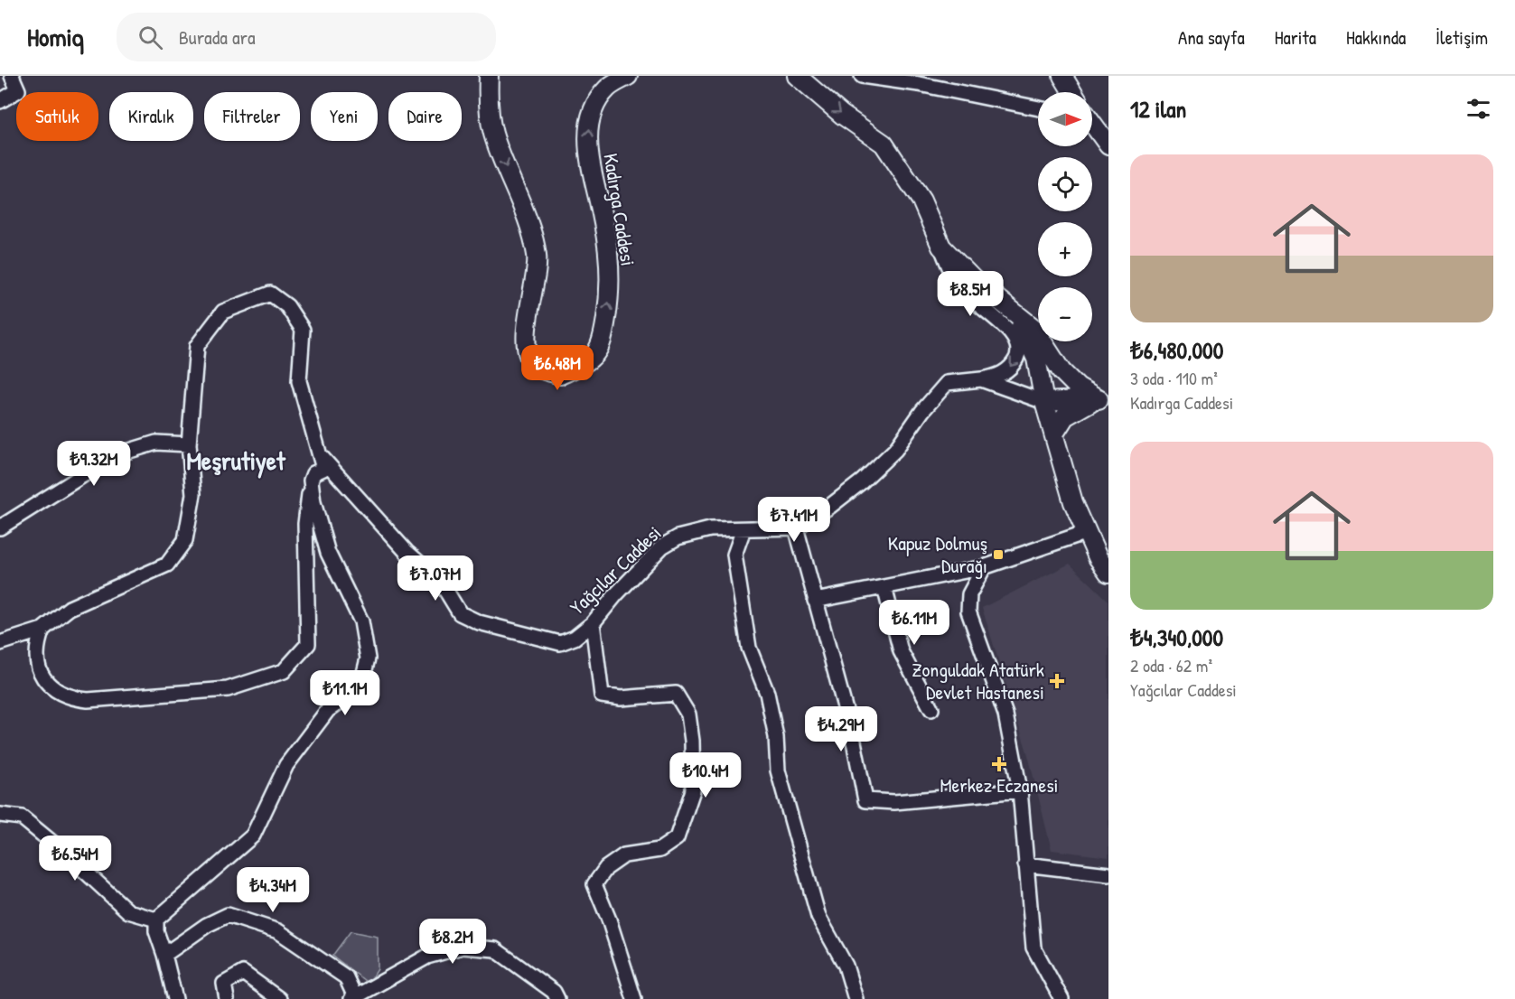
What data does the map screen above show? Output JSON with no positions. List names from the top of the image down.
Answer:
{
  "streets": {
    "main road": ["Kadırga Caddesi"],
    "street": ["Yağcılar Caddesi"]
  },
  "districts": ["Meşrutiyet"],
  "places": {
    "transit": ["Kapuz Dolmuş Durağı"],
    "health": ["Zonguldak Atatürk Devlet Hastanesi", "Merkez Eczanesi"]
  },
  "north": "right",
  "page": {
    "header": "Homiq",
    "search": "Burada ara",
    "nav": [
      "Ana sayfa",
      "Harita",
      "Hakkında",
      "İletişim"
    ],
    "heading": "12 ilan",
    "map_buttons": ["+", "−"],
    "chip": [
      "Satılık",
      "Kiralık",
      "Filtreler",
      "Yeni",
      "Daire"
    ],
    "list": [
      {
        "name": "₺6,480,000",
        "note": "3 oda · 110 m² · Kadırga Caddesi"
      },
      {
        "name": "₺4,340,000",
        "note": "2 oda · 62 m² · Yağcılar Caddesi"
      }
    ],
    "price": [
      "₺8.5M",
      "₺6.48M",
      "₺9.32M",
      "₺7.41M",
      "₺7.07M",
      "₺6.11M",
      "₺11.1M",
      "₺4.29M",
      "₺10.4M",
      "₺6.54M",
      "₺4.34M",
      "₺8.2M"
    ]
  }
}
